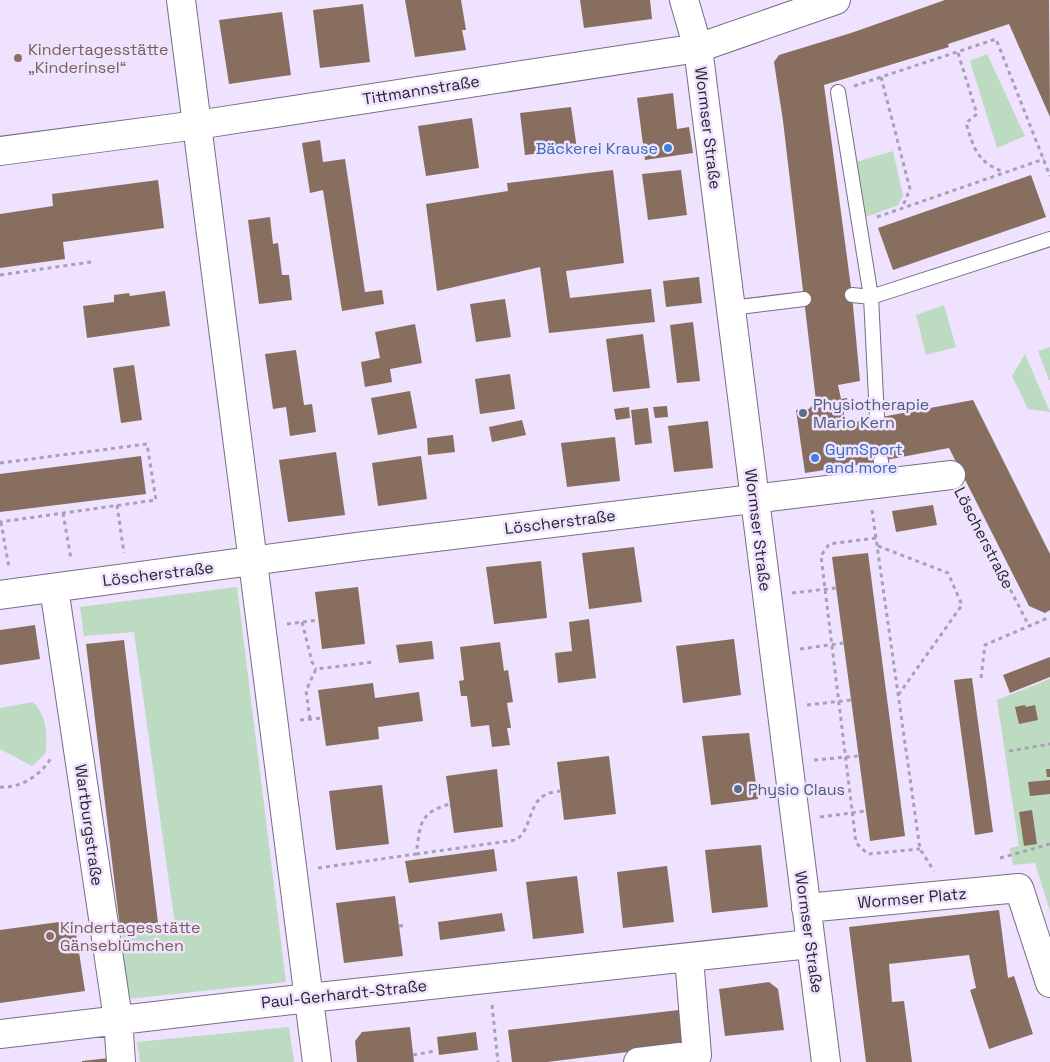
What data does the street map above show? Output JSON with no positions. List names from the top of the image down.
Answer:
{
  "streets": {
    "street": [
      "Tittmannstraße",
      "Wormser Straße",
      "Löscherstraße",
      "Wartburgstraße",
      "Wormser Platz",
      "Paul-Gerhardt-Straße"
    ]
  },
  "crossings": [
    ["Tittmannstraße", "Wormser Straße"],
    ["Wormser Straße", "Löscherstraße"],
    ["Wormser Straße", "Wormser Platz"],
    ["Wormser Straße", "Paul-Gerhardt-Straße"],
    ["Löscherstraße", "Wartburgstraße"],
    ["Wartburgstraße", "Paul-Gerhardt-Straße"]
  ],
  "places": [
    "Kindertagesstätte „Kinderinsel“",
    "Bäckerei Krause",
    "Physiotherapie Mario Kern",
    "GymSport and more",
    "Physio Claus",
    "Kindertagesstätte Gänseblümchen"
  ]
}
